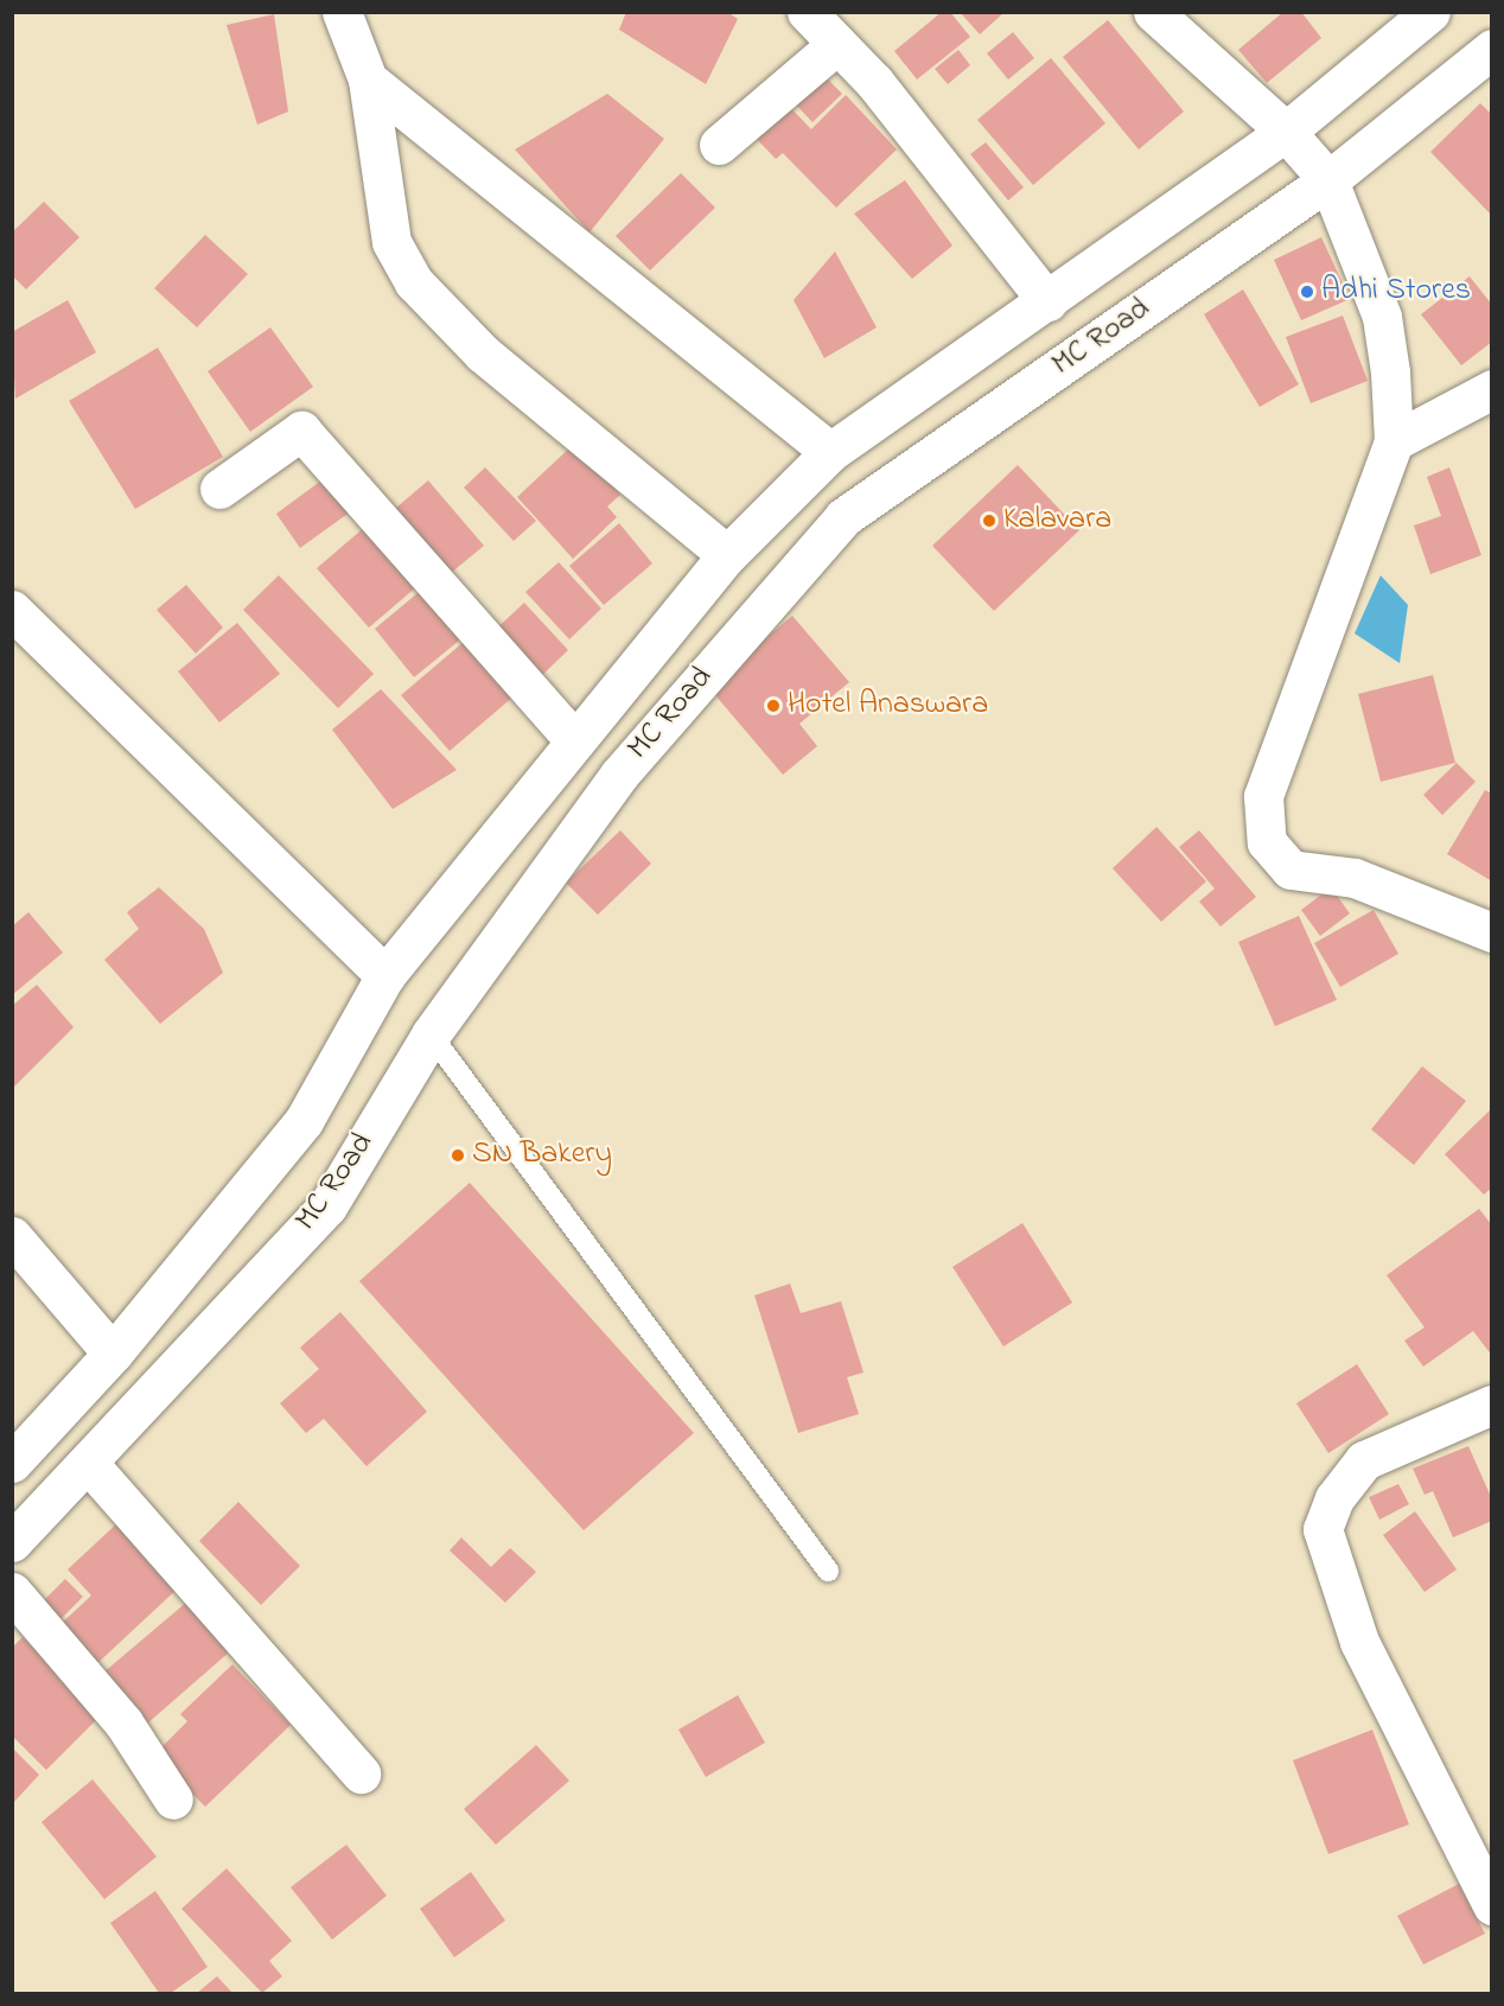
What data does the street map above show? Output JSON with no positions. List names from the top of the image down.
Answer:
{
  "streets": {
    "street": ["MC Road"]
  },
  "places": [
    "Adhi Stores",
    "Kalavara",
    "Hotel Anaswara",
    "SN Bakery"
  ]
}
